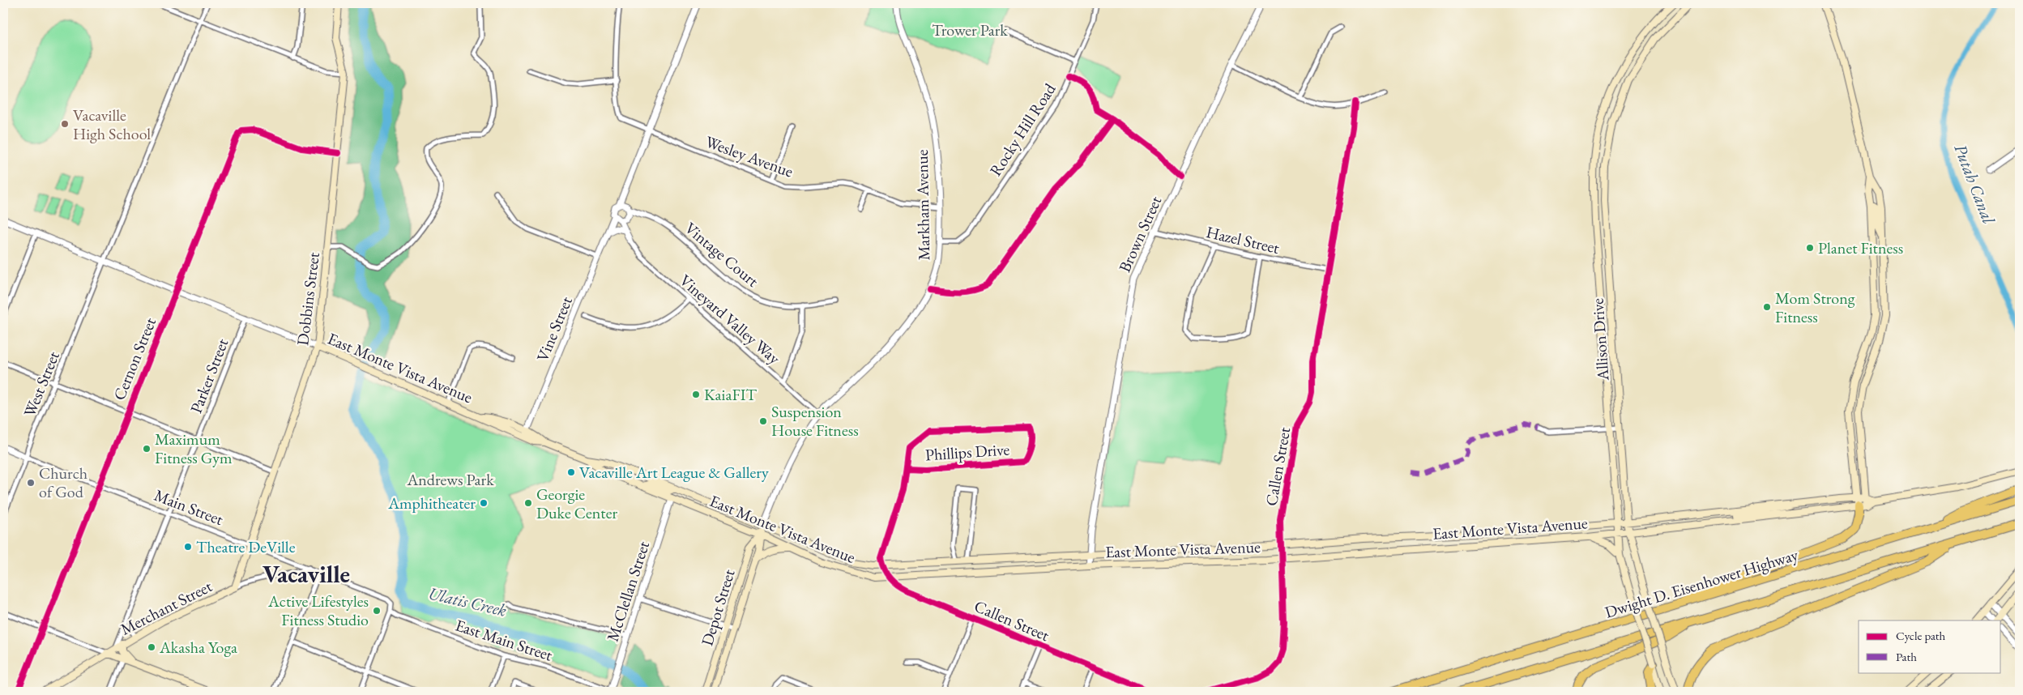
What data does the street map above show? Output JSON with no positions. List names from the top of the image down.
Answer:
{
  "streets": {
    "highway": ["Dwight D. Eisenhower Highway"],
    "main road": [
      "Dobbins Street",
      "Allison Drive",
      "East Monte Vista Avenue",
      "Merchant Street",
      "Depot Street"
    ],
    "street": [
      "Rocky Hill Road",
      "Wesley Avenue",
      "Markham Avenue",
      "Brown Street",
      "Hazel Street",
      "Vintage Court",
      "Vineyard Valley Way",
      "Vine Street",
      "Cernon Street",
      "Parker Street",
      "West Street",
      "Phillips Drive",
      "Callen Street",
      "Main Street",
      "McClellan Street",
      "East Main Street"
    ]
  },
  "crossings": [
    ["Rocky Hill Road", "Markham Avenue"],
    ["Wesley Avenue", "Markham Avenue"],
    ["Markham Avenue", "Vineyard Valley Way"],
    ["Markham Avenue", "East Monte Vista Avenue"],
    ["Markham Avenue", "Depot Street"],
    ["Brown Street", "Hazel Street"],
    ["Brown Street", "East Monte Vista Avenue"],
    ["Hazel Street", "Callen Street"],
    ["Dobbins Street", "Cernon Street"],
    ["Dobbins Street", "East Monte Vista Avenue"],
    ["Dobbins Street", "Main Street"],
    ["Dobbins Street", "Merchant Street"],
    ["Vine Street", "East Monte Vista Avenue"],
    ["Allison Drive", "East Monte Vista Avenue"],
    ["Cernon Street", "East Monte Vista Avenue"],
    ["Cernon Street", "Main Street"],
    ["East Monte Vista Avenue", "Parker Street"],
    ["East Monte Vista Avenue", "West Street"],
    ["East Monte Vista Avenue", "Callen Street"],
    ["East Monte Vista Avenue", "McClellan Street"],
    ["East Monte Vista Avenue", "Depot Street"],
    ["Parker Street", "Main Street"],
    ["Parker Street", "Merchant Street"],
    ["West Street", "Main Street"],
    ["Main Street", "Merchant Street"],
    ["Main Street", "East Main Street"],
    ["McClellan Street", "East Main Street"]
  ],
  "districts": ["Vacaville"],
  "water": ["Putah Canal", "Ulatis Creek"],
  "parks": ["Trower Park", "Andrews Park"],
  "places": [
    "Vacaville High School",
    "Planet Fitness",
    "Mom Strong Fitness",
    "KaiaFIT",
    "Suspension House Fitness",
    "Maximum Fitness Gym",
    "Vacaville Art League & Gallery",
    "Church of God",
    "Amphitheater",
    "Georgie Duke Center",
    "Theatre DeVille",
    "Active Lifestyles Fitness Studio",
    "Akasha Yoga"
  ],
  "legend": ["Cycle path", "Path"]
}
